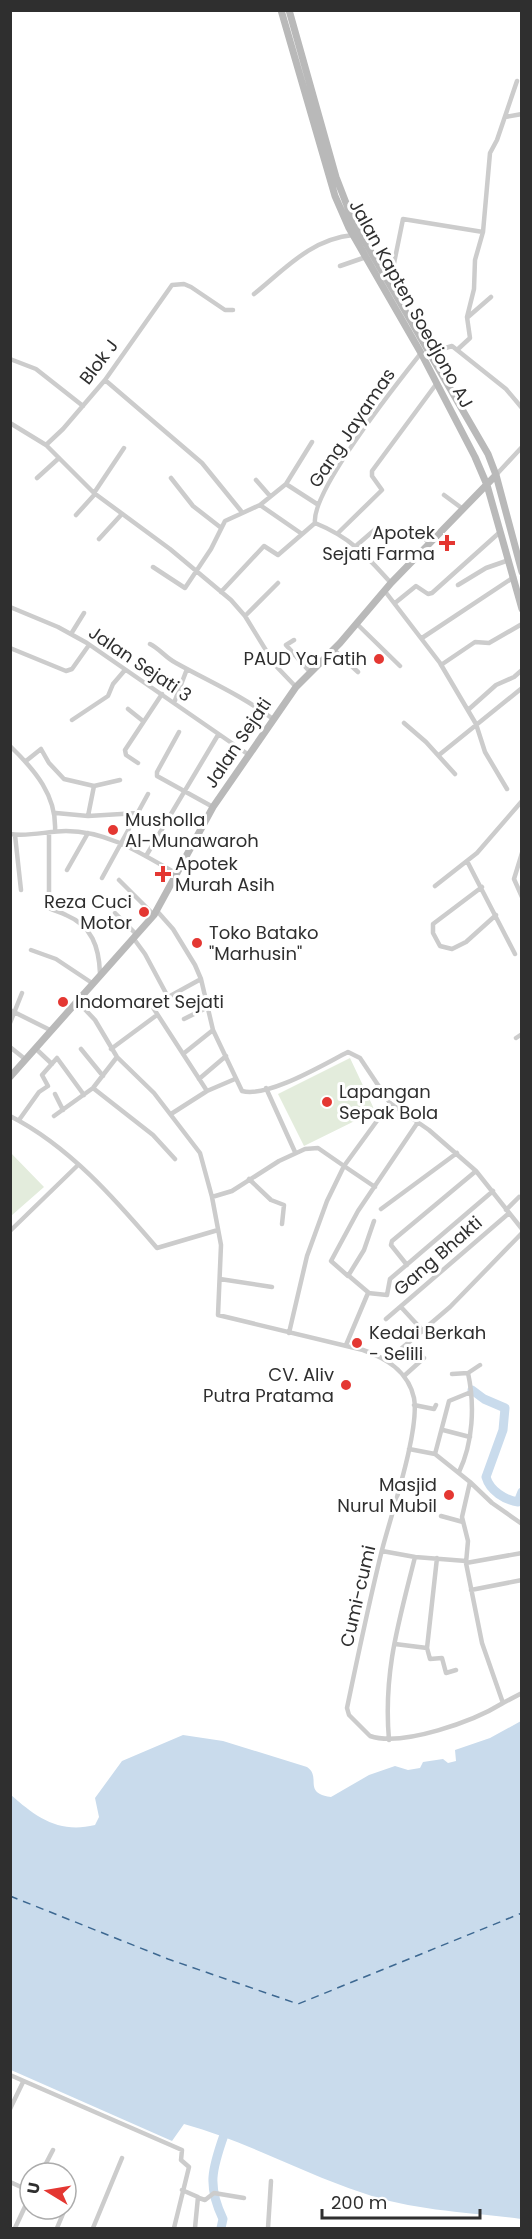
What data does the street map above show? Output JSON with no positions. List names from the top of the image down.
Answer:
{
  "streets": {
    "main road": ["Jalan Kapten Soedjono AJ", "Jalan Sejati"],
    "street": [
      "Blok J",
      "Gang Jayamas",
      "Jalan Sejati 3",
      "Gang Bhakti",
      "Cumi-cumi"
    ]
  },
  "crossings": [
    ["Jalan Kapten Soedjono AJ", "Gang Jayamas"],
    ["Jalan Kapten Soedjono AJ", "Jalan Sejati"],
    ["Jalan Sejati 3", "Jalan Sejati"],
    ["Jalan Sejati", "Cumi-cumi"]
  ],
  "places": {
    "health": ["Apotek Sejati Farma", "Apotek Murah Asih"],
    "other": [
      "PAUD Ya Fatih",
      "Musholla Al-Munawaroh",
      "Reza Cuci Motor",
      "Toko Batako \"Marhusin\"",
      "Indomaret Sejati",
      "Lapangan Sepak Bola",
      "Kedai Berkah - Selili",
      "CV. Aliv Putra Pratama",
      "Masjid Nurul Mubil"
    ]
  },
  "scale_bar": "200 m",
  "north": "left"
}
